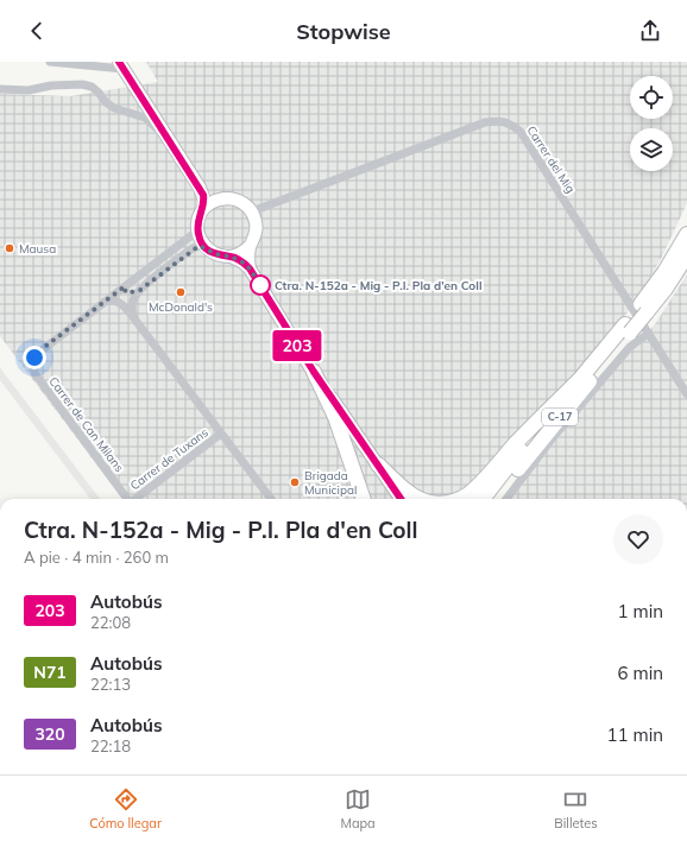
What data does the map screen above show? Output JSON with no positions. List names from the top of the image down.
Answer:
{
  "streets": {
    "highway": ["C-17"],
    "street": ["Carrer del Mig", "Carrer de Can Milans", "Carrer de Tuxans"]
  },
  "crossings": [
    ["Carrer del Mig", "Carrer de Can Milans"]
  ],
  "places": [
    "Mausa",
    "Ctra. N-152a - Mig - P.I. Pla d'en Coll",
    "McDonald's",
    "Brigada Municipal"
  ],
  "lines": ["bus line 203"],
  "page": {
    "header": "Stopwise",
    "on_map": "203",
    "heading": ["Ctra. N-152a - Mig - P.I. Pla d'en Coll", "A pie · 4 min · 260 m"],
    "list": [
      {
        "mark": "203",
        "name": "Autobús",
        "note": "22:08",
        "value": "1 min"
      },
      {
        "mark": "N71",
        "name": "Autobús",
        "note": "22:13",
        "value": "6 min"
      },
      {
        "mark": "320",
        "name": "Autobús",
        "note": "22:18",
        "value": "11 min"
      }
    ],
    "tabs": ["Cómo llegar", "Mapa", "Billetes"]
  }
}
